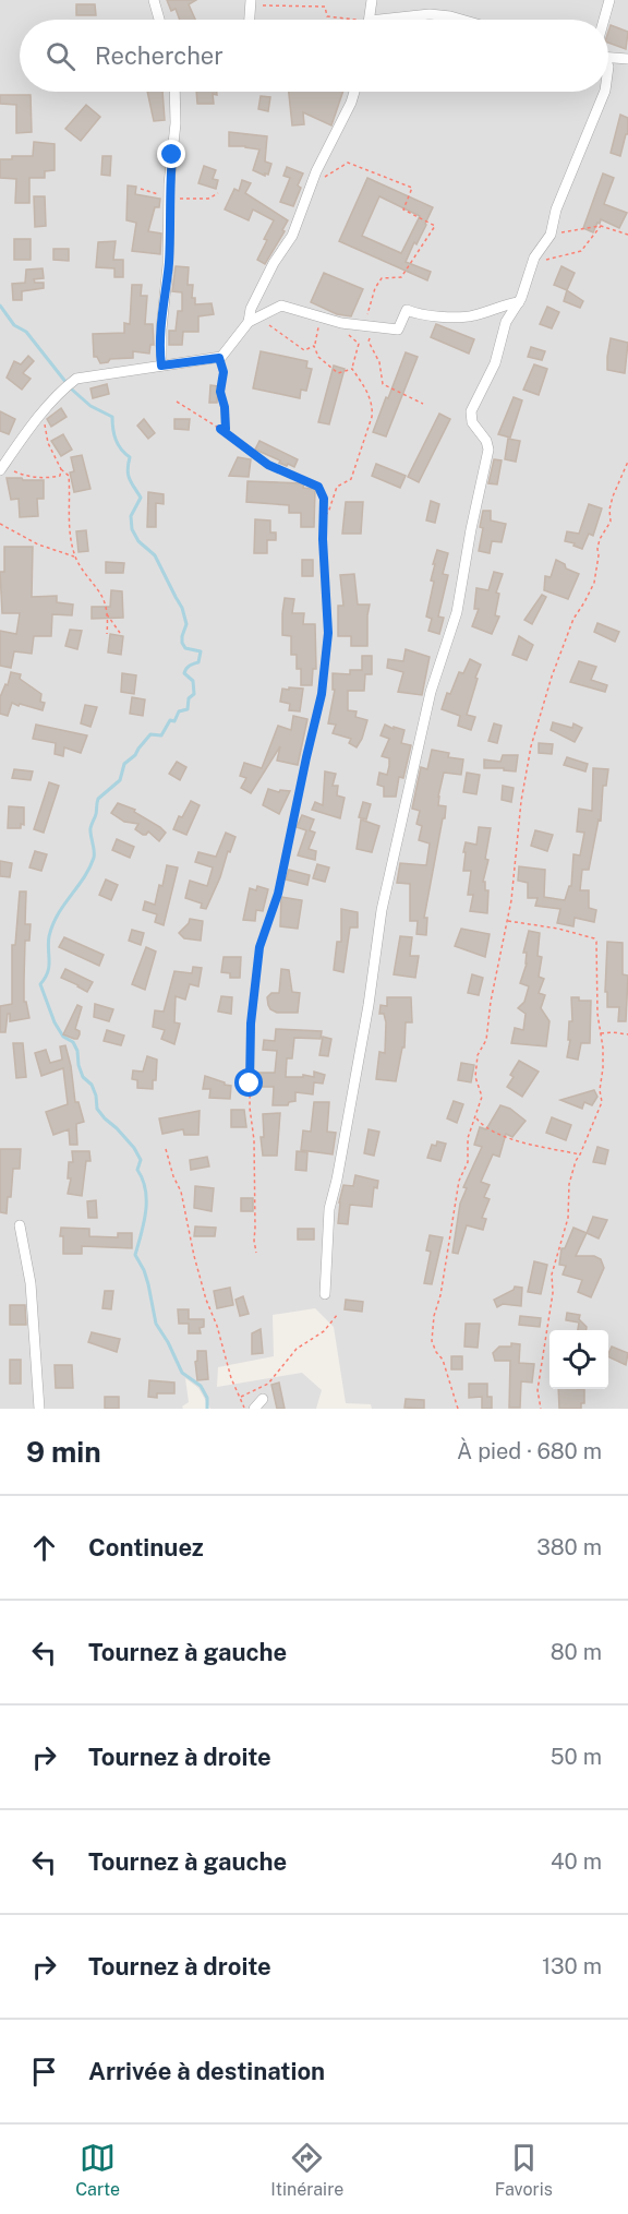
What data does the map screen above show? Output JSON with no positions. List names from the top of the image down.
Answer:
{
  "page": {
    "search": "Rechercher",
    "heading": ["9 min", "À pied · 680 m"],
    "list": [
      ["Continuez", "380 m"],
      ["Tournez à gauche", "80 m"],
      ["Tournez à droite", "50 m"],
      ["Tournez à gauche", "40 m"],
      ["Tournez à droite", "130 m"],
      "Arrivée à destination"
    ],
    "nav": ["Carte", "Itinéraire", "Favoris"]
  }
}
